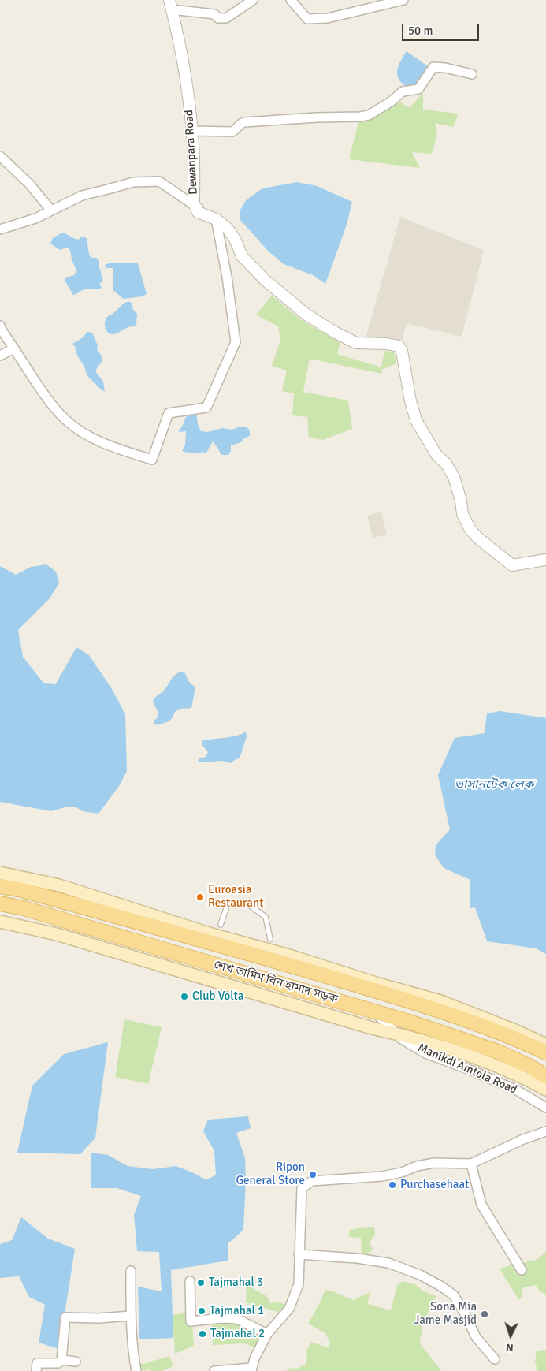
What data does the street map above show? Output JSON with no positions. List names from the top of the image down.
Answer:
{
  "streets": {
    "main road": ["শেখ তামিম বিন হামাদ সড়ক"],
    "street": ["Dewanpara Road", "Manikdi Amtola Road"]
  },
  "crossings": [
    ["শেখ তামিম বিন হামাদ সড়ক", "Manikdi Amtola Road"]
  ],
  "water": ["ভাসানটেক লেক"],
  "places": [
    "Euroasia Restaurant",
    "Club Volta",
    "Ripon General Store",
    "Purchasehaat",
    "Tajmahal 3",
    "Tajmahal 1",
    "Sona Mia Jame Masjid",
    "Tajmahal 2"
  ],
  "scale_bar": "50 m",
  "north": "bottom"
}
